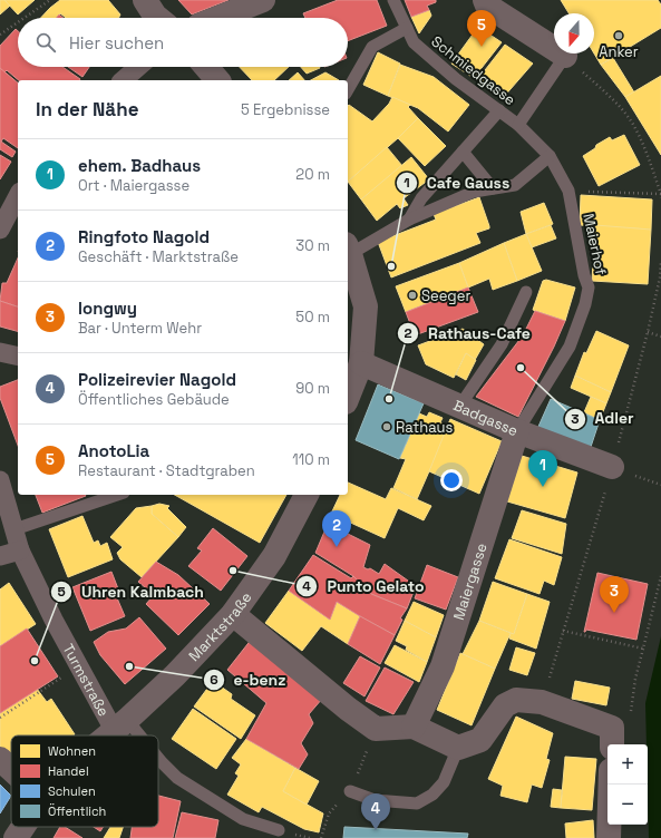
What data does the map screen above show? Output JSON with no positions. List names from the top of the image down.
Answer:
{
  "streets": {
    "street": [
      "Badgasse",
      "Maiergasse",
      "Marktstraße",
      "Turmstraße"
    ],
    "lane": ["Schmiedgasse", "Maierhof"]
  },
  "crossings": [
    ["Schmiedgasse", "Maierhof"],
    ["Maierhof", "Badgasse"],
    ["Maierhof", "Maiergasse"],
    ["Badgasse", "Maiergasse"],
    ["Marktstraße", "Turmstraße"]
  ],
  "places": [
    "Anker",
    "Cafe Gauss",
    "Seeger",
    "Adler",
    "Rathaus-Cafe",
    "Rathaus",
    "Punto Gelato",
    "Uhren Kalmbach",
    "e-benz"
  ],
  "legend": [
    "Wohnen",
    "Handel",
    "Schulen",
    "Öffentlich"
  ],
  "north": "bottom",
  "page": {
    "pins": [
      "5",
      "1",
      "2",
      "3",
      "4"
    ],
    "search": "Hier suchen",
    "heading": ["In der Nähe", "5 Ergebnisse"],
    "list": [
      {
        "mark": "1",
        "name": "ehem. Badhaus",
        "note": "Ort · Maiergasse",
        "value": "20 m"
      },
      {
        "mark": "2",
        "name": "Ringfoto Nagold",
        "note": "Geschäft · Marktstraße",
        "value": "30 m"
      },
      {
        "mark": "3",
        "name": "longwy",
        "note": "Bar · Unterm Wehr",
        "value": "50 m"
      },
      {
        "mark": "4",
        "name": "Polizeirevier Nagold",
        "note": "Öffentliches Gebäude",
        "value": "90 m"
      },
      {
        "mark": "5",
        "name": "AnotoLia",
        "note": "Restaurant · Stadtgraben",
        "value": "110 m"
      }
    ],
    "map_buttons": ["+", "−"]
  }
}
